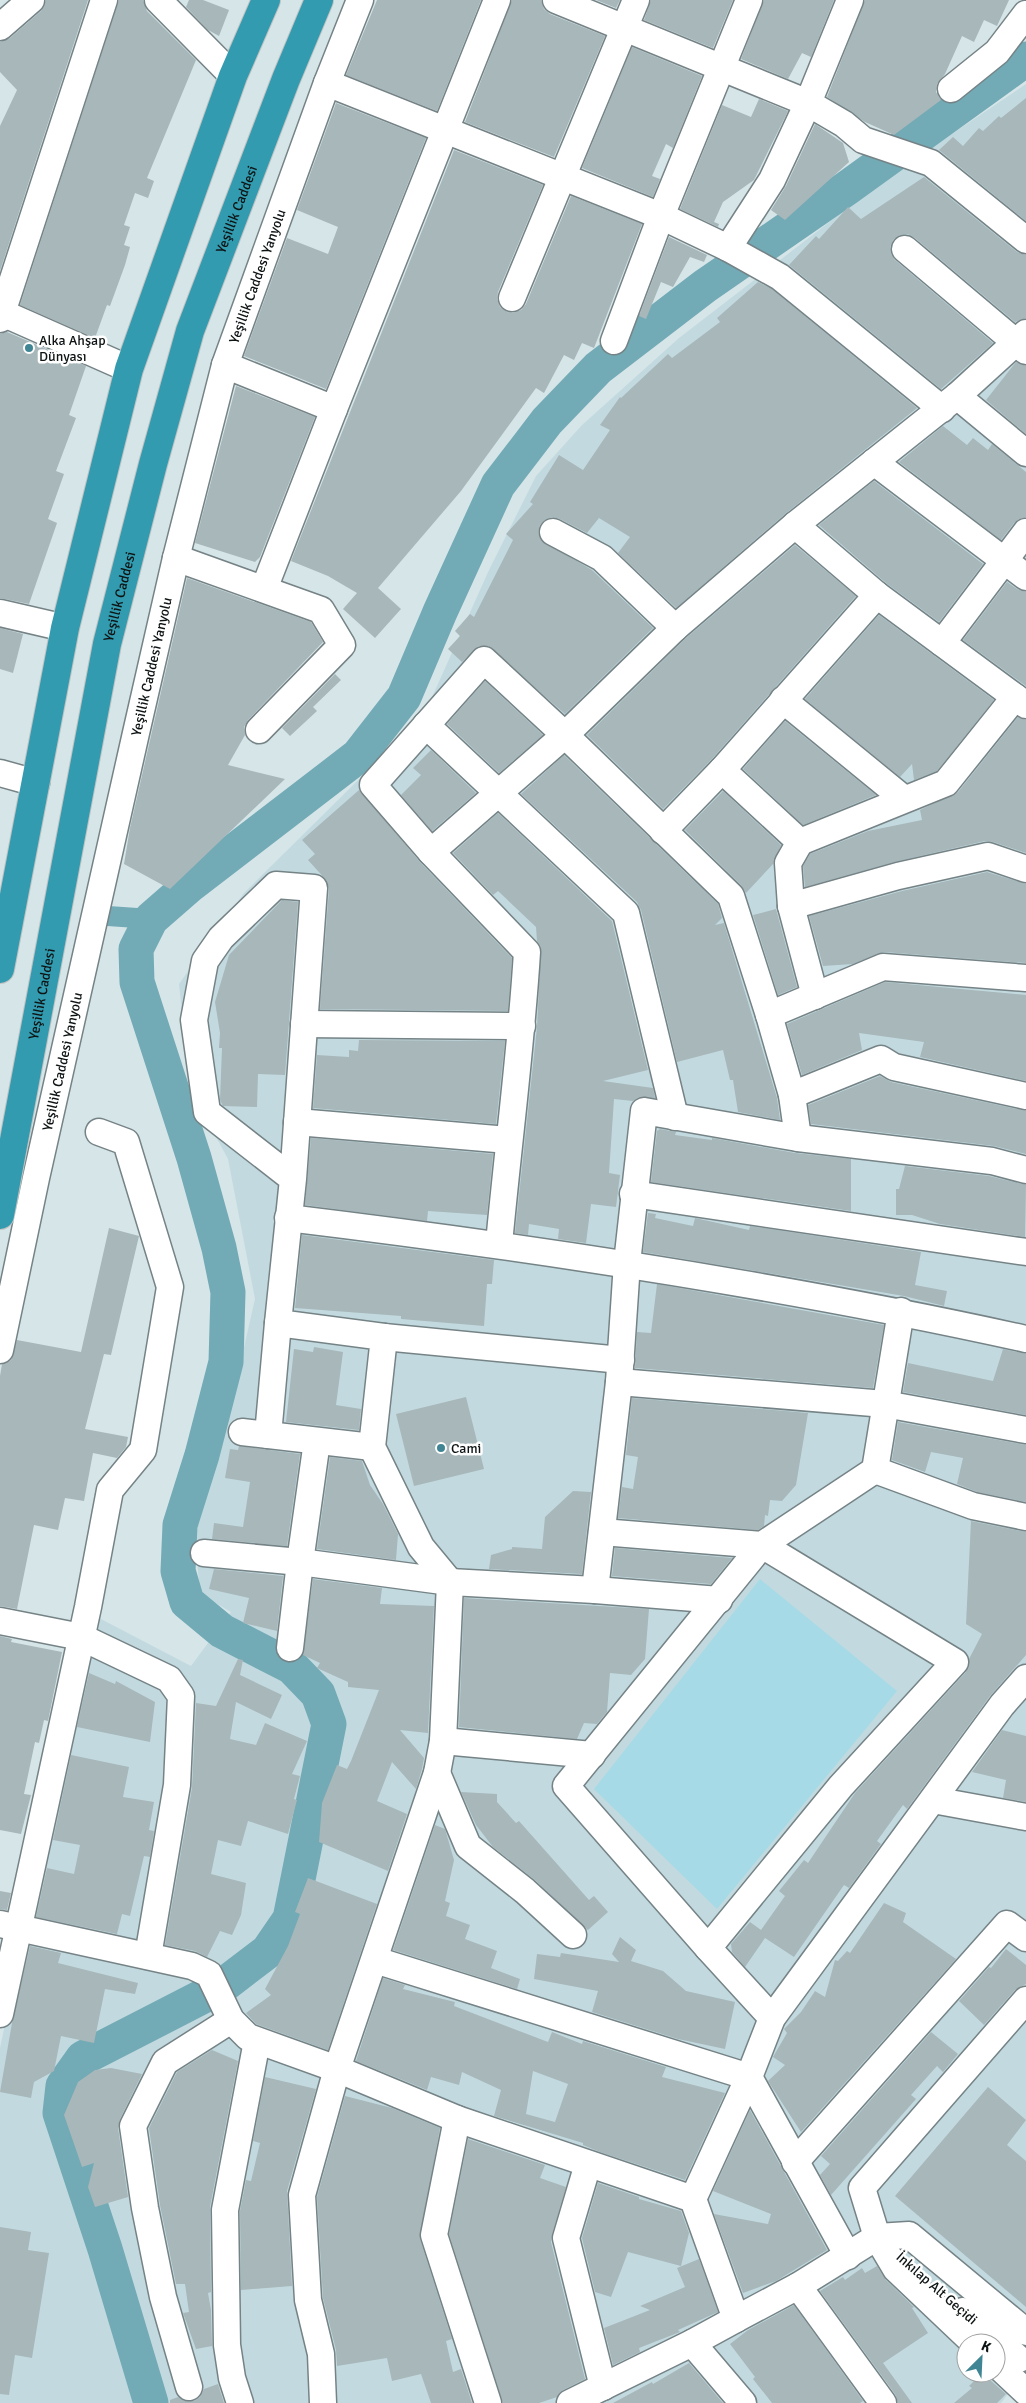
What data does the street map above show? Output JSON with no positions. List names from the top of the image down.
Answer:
{
  "streets": {
    "highway": ["Yeşillik Caddesi"],
    "street": ["Yeşillik Caddesi Yanyolu", "İnkılap Alt Geçidi"]
  },
  "places": ["Alka Ahşap Dünyası", "Cami"],
  "north": "top right"
}
